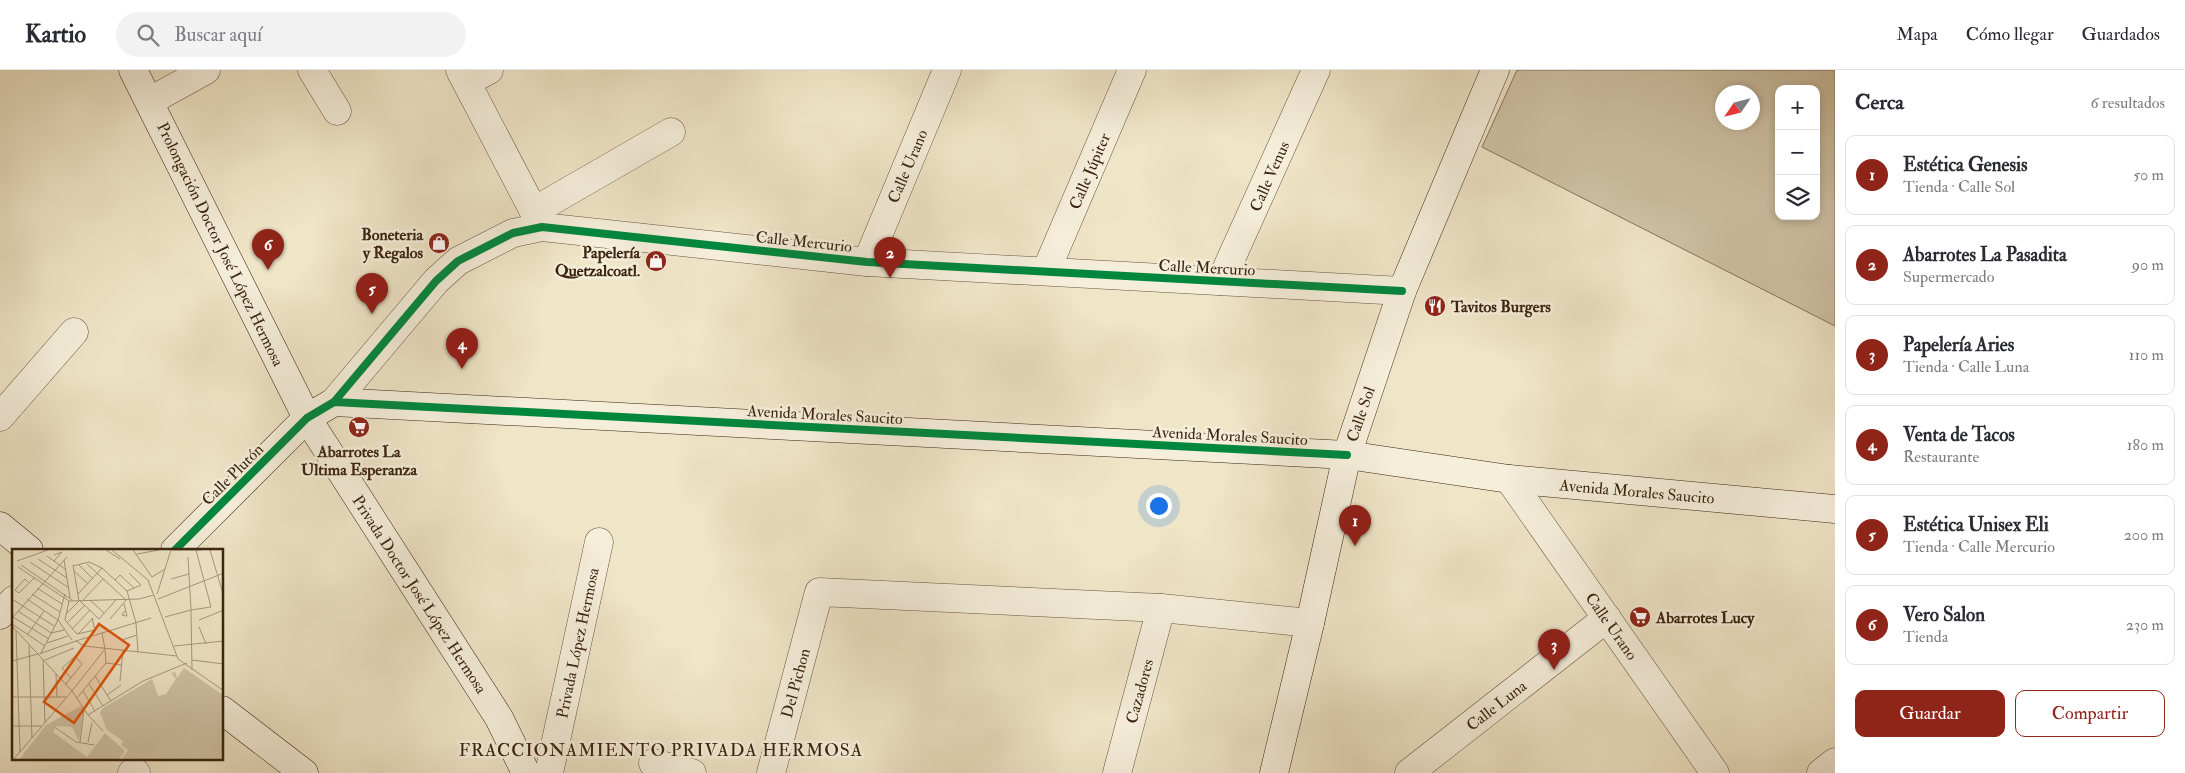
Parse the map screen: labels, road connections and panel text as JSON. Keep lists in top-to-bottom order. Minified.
{"streets":{"street":["Calle Urano","Calle Júpiter","Calle Venus","Calle Mercurio","Prolongación Doctor José López Hermosa","Avenida Morales Saucito","Calle Sol","Calle Plutón","Privada Doctor José López Hermosa","Privada López Hermosa","Del Pichon","Cazadores","Calle Luna"]},"crossings":[["Calle Urano","Calle Mercurio"],["Calle Urano","Avenida Morales Saucito"],["Calle Urano","Calle Luna"],["Calle Júpiter","Calle Mercurio"],["Calle Venus","Calle Mercurio"],["Calle Mercurio","Avenida Morales Saucito"],["Calle Mercurio","Calle Sol"],["Prolongación Doctor José López Hermosa","Calle Plutón"],["Prolongación Doctor José López Hermosa","Privada Doctor José López Hermosa"],["Avenida Morales Saucito","Calle Sol"],["Calle Plutón","Privada Doctor José López Hermosa"],["Del Pichon","Cazadores"]],"districts":["FRACCIONAMIENTO PRIVADA HERMOSA"],"places":{"shop":["Boneteria y Regalos","Papelería Quetzalcoatl."],"restaurant":["Tavitos Burgers"],"supermarket":["Abarrotes La Ultima Esperanza","Abarrotes Lucy"]},"north":"bottom left","page":{"header":"Kartio","search":"Buscar aquí","nav":["Mapa","Cómo llegar","Guardados"],"heading":["Cerca","6 resultados"],"map_buttons":["+","−"],"list":[{"mark":"1","name":"Estética Genesis","note":"Tienda · Calle Sol","value":"50 m"},{"mark":"2","name":"Abarrotes La Pasadita","note":"Supermercado","value":"90 m"},{"mark":"3","name":"Papelería Aries","note":"Tienda · Calle Luna","value":"110 m"},{"mark":"4","name":"Venta de Tacos","note":"Restaurante","value":"180 m"},{"mark":"5","name":"Estética Unisex Eli","note":"Tienda · Calle Mercurio","value":"200 m"},{"mark":"6","name":"Vero Salon","note":"Tienda","value":"230 m"}],"pins":["6","2","5","4","1","3"],"buttons":["Guardar","Compartir"]}}
